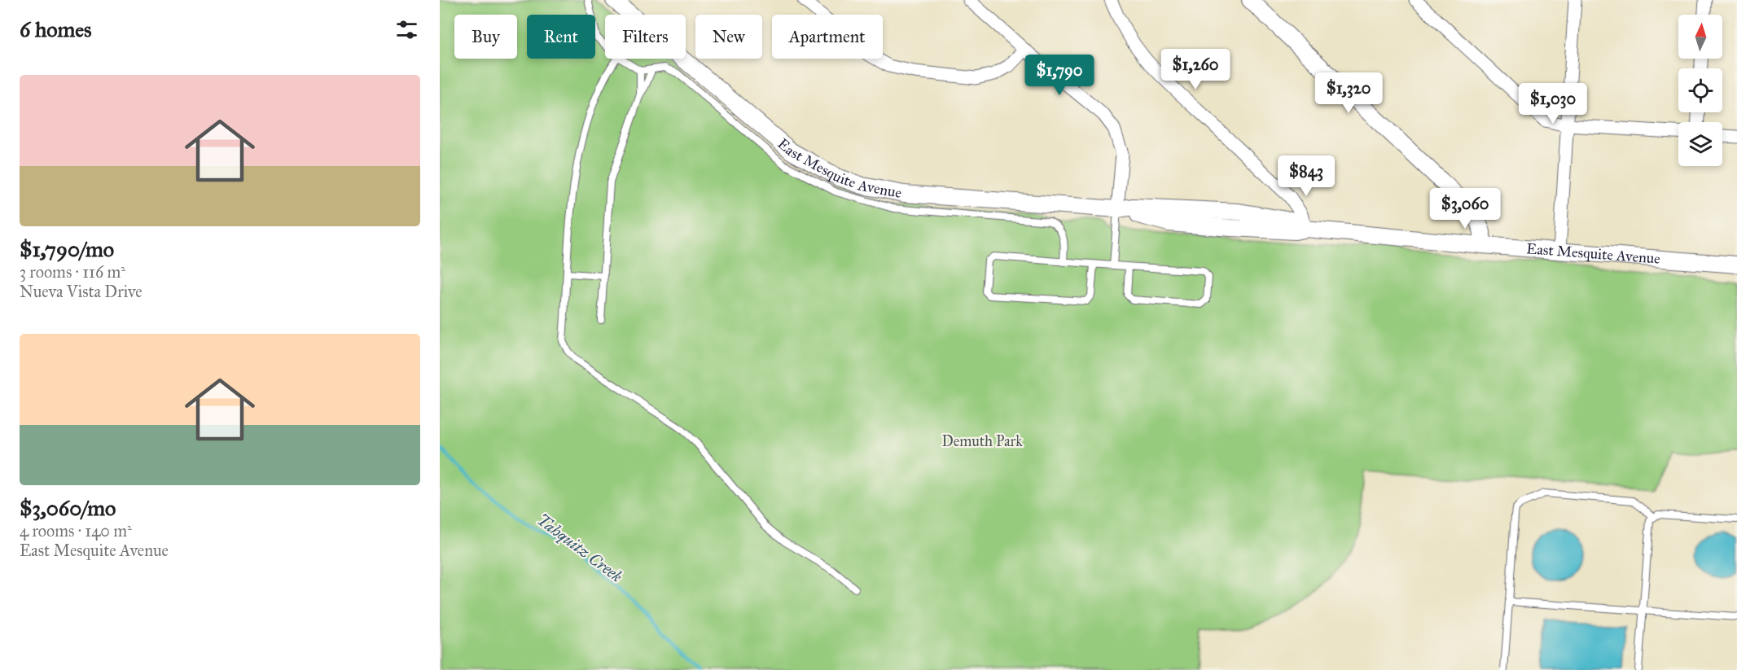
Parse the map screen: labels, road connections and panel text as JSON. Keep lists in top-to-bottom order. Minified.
{"streets":{"street":["East Mesquite Avenue"]},"water":["Tahquitz Creek"],"parks":["Demuth Park"],"north":"top","page":{"heading":"6 homes","chip":["Buy","Rent","Filters","New","Apartment"],"price":["$1,260","$1,790","$1,320","$1,030","$843","$3,060"],"list":[{"name":"$1,790/mo","note":"3 rooms · 116 m² · Nueva Vista Drive"},{"name":"$3,060/mo","note":"4 rooms · 140 m² · East Mesquite Avenue"}]}}
